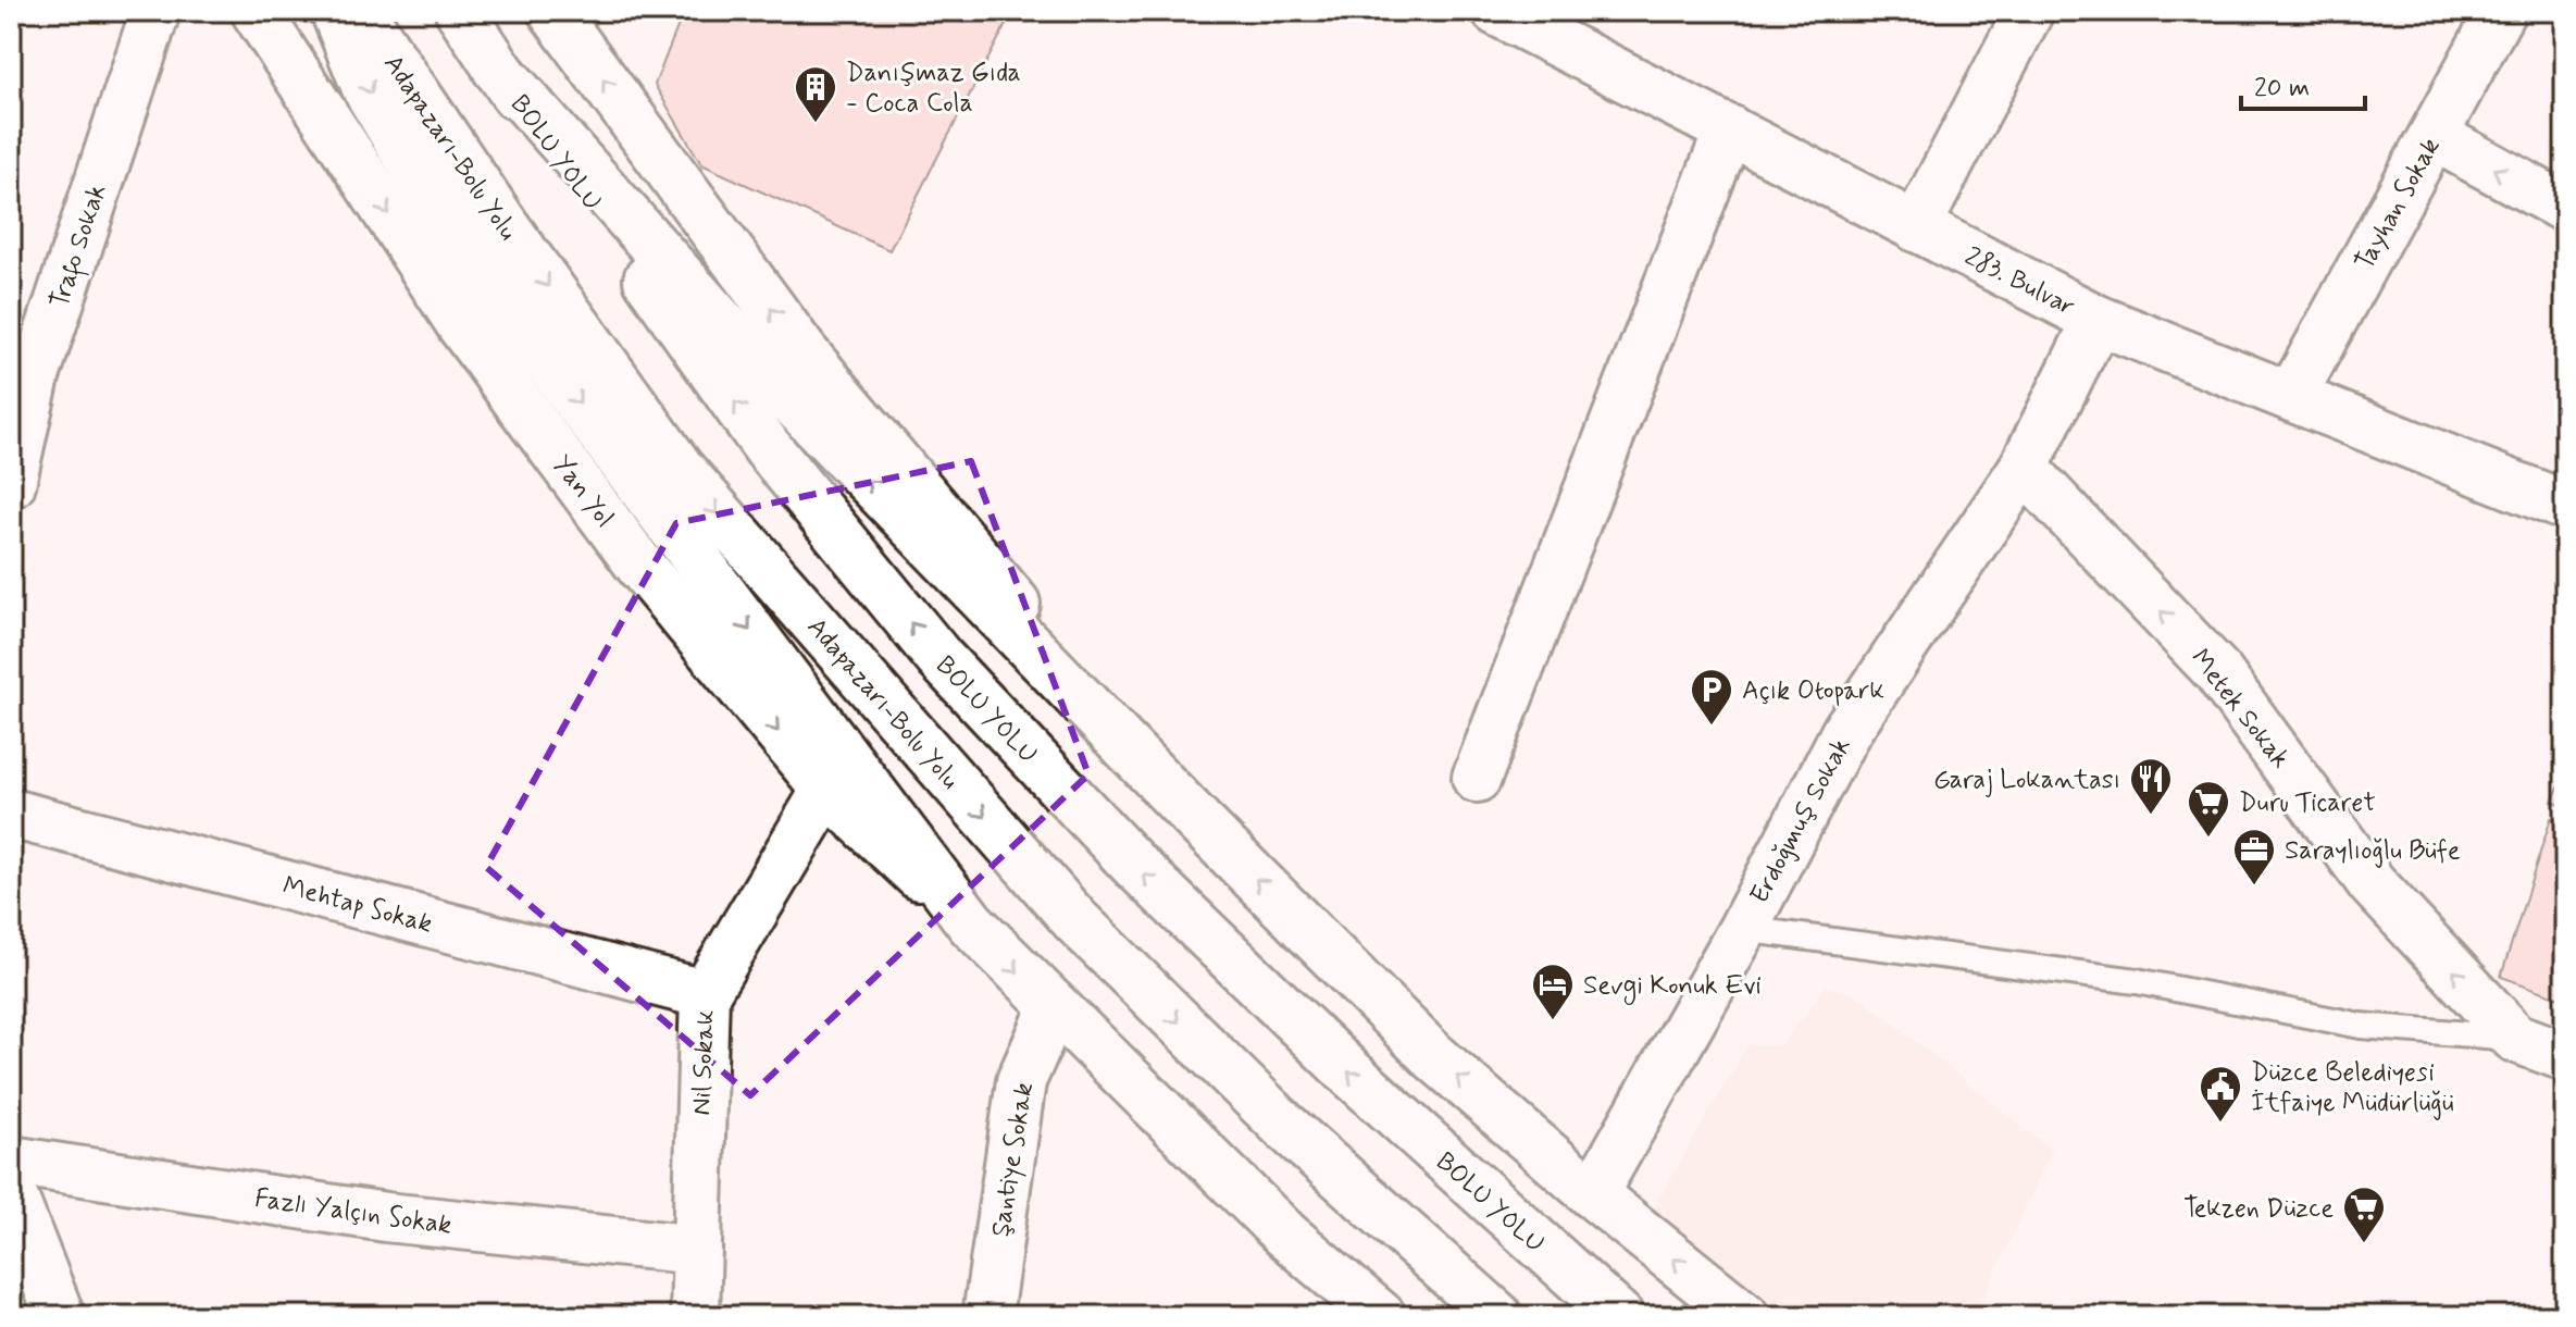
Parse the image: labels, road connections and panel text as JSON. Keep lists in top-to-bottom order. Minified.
{"streets":{"main road":["Adapazarı-Bolu Yolu","BOLU YOLU","Tayhan Sokak","Trafo Sokak","283. Bulvar","Yan Yol","Metek Sokak","Erdoğmuş Sokak","Mehtap Sokak","Nil Sokak","Şantiye Sokak","Fazlı Yalçın Sokak"]},"crossings":[["Tayhan Sokak","283. Bulvar"],["283. Bulvar","Erdoğmuş Sokak"],["Yan Yol","Nil Sokak"],["Metek Sokak","Erdoğmuş Sokak"],["Mehtap Sokak","Nil Sokak"],["Nil Sokak","Fazlı Yalçın Sokak"]],"one_way":["Metek Sokak"],"places":{"building":["Danışmaz Gıda - Coca Cola"],"parking":["Açık Otopark"],"restaurant":["Garaj Lokantası"],"supermarket":["Duru Ticaret","Tekzen Düzce"],"office":["Saraylıoğlu Büfe"],"hotel":["Sevgi Konuk Evi"],"public building":["Düzce Belediyesi İtfaiye Müdürlüğü"]},"scale_bar":"20 m"}
